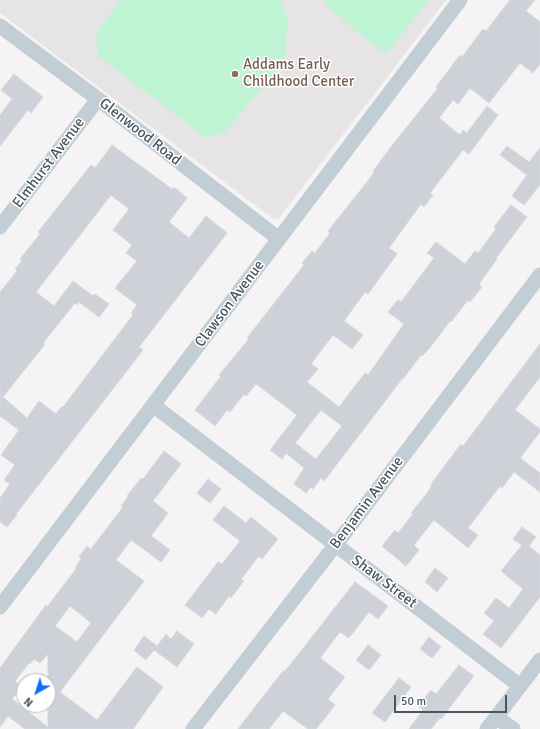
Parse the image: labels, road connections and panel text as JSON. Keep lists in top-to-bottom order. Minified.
{"streets":{"street":["Glenwood Road","Elmhurst Avenue","Clawson Avenue","Benjamin Avenue","Shaw Street"]},"crossings":[["Glenwood Road","Elmhurst Avenue"],["Glenwood Road","Clawson Avenue"],["Clawson Avenue","Shaw Street"],["Benjamin Avenue","Shaw Street"]],"places":["Addams Early Childhood Center"],"scale_bar":"50 m","north":"bottom left"}
